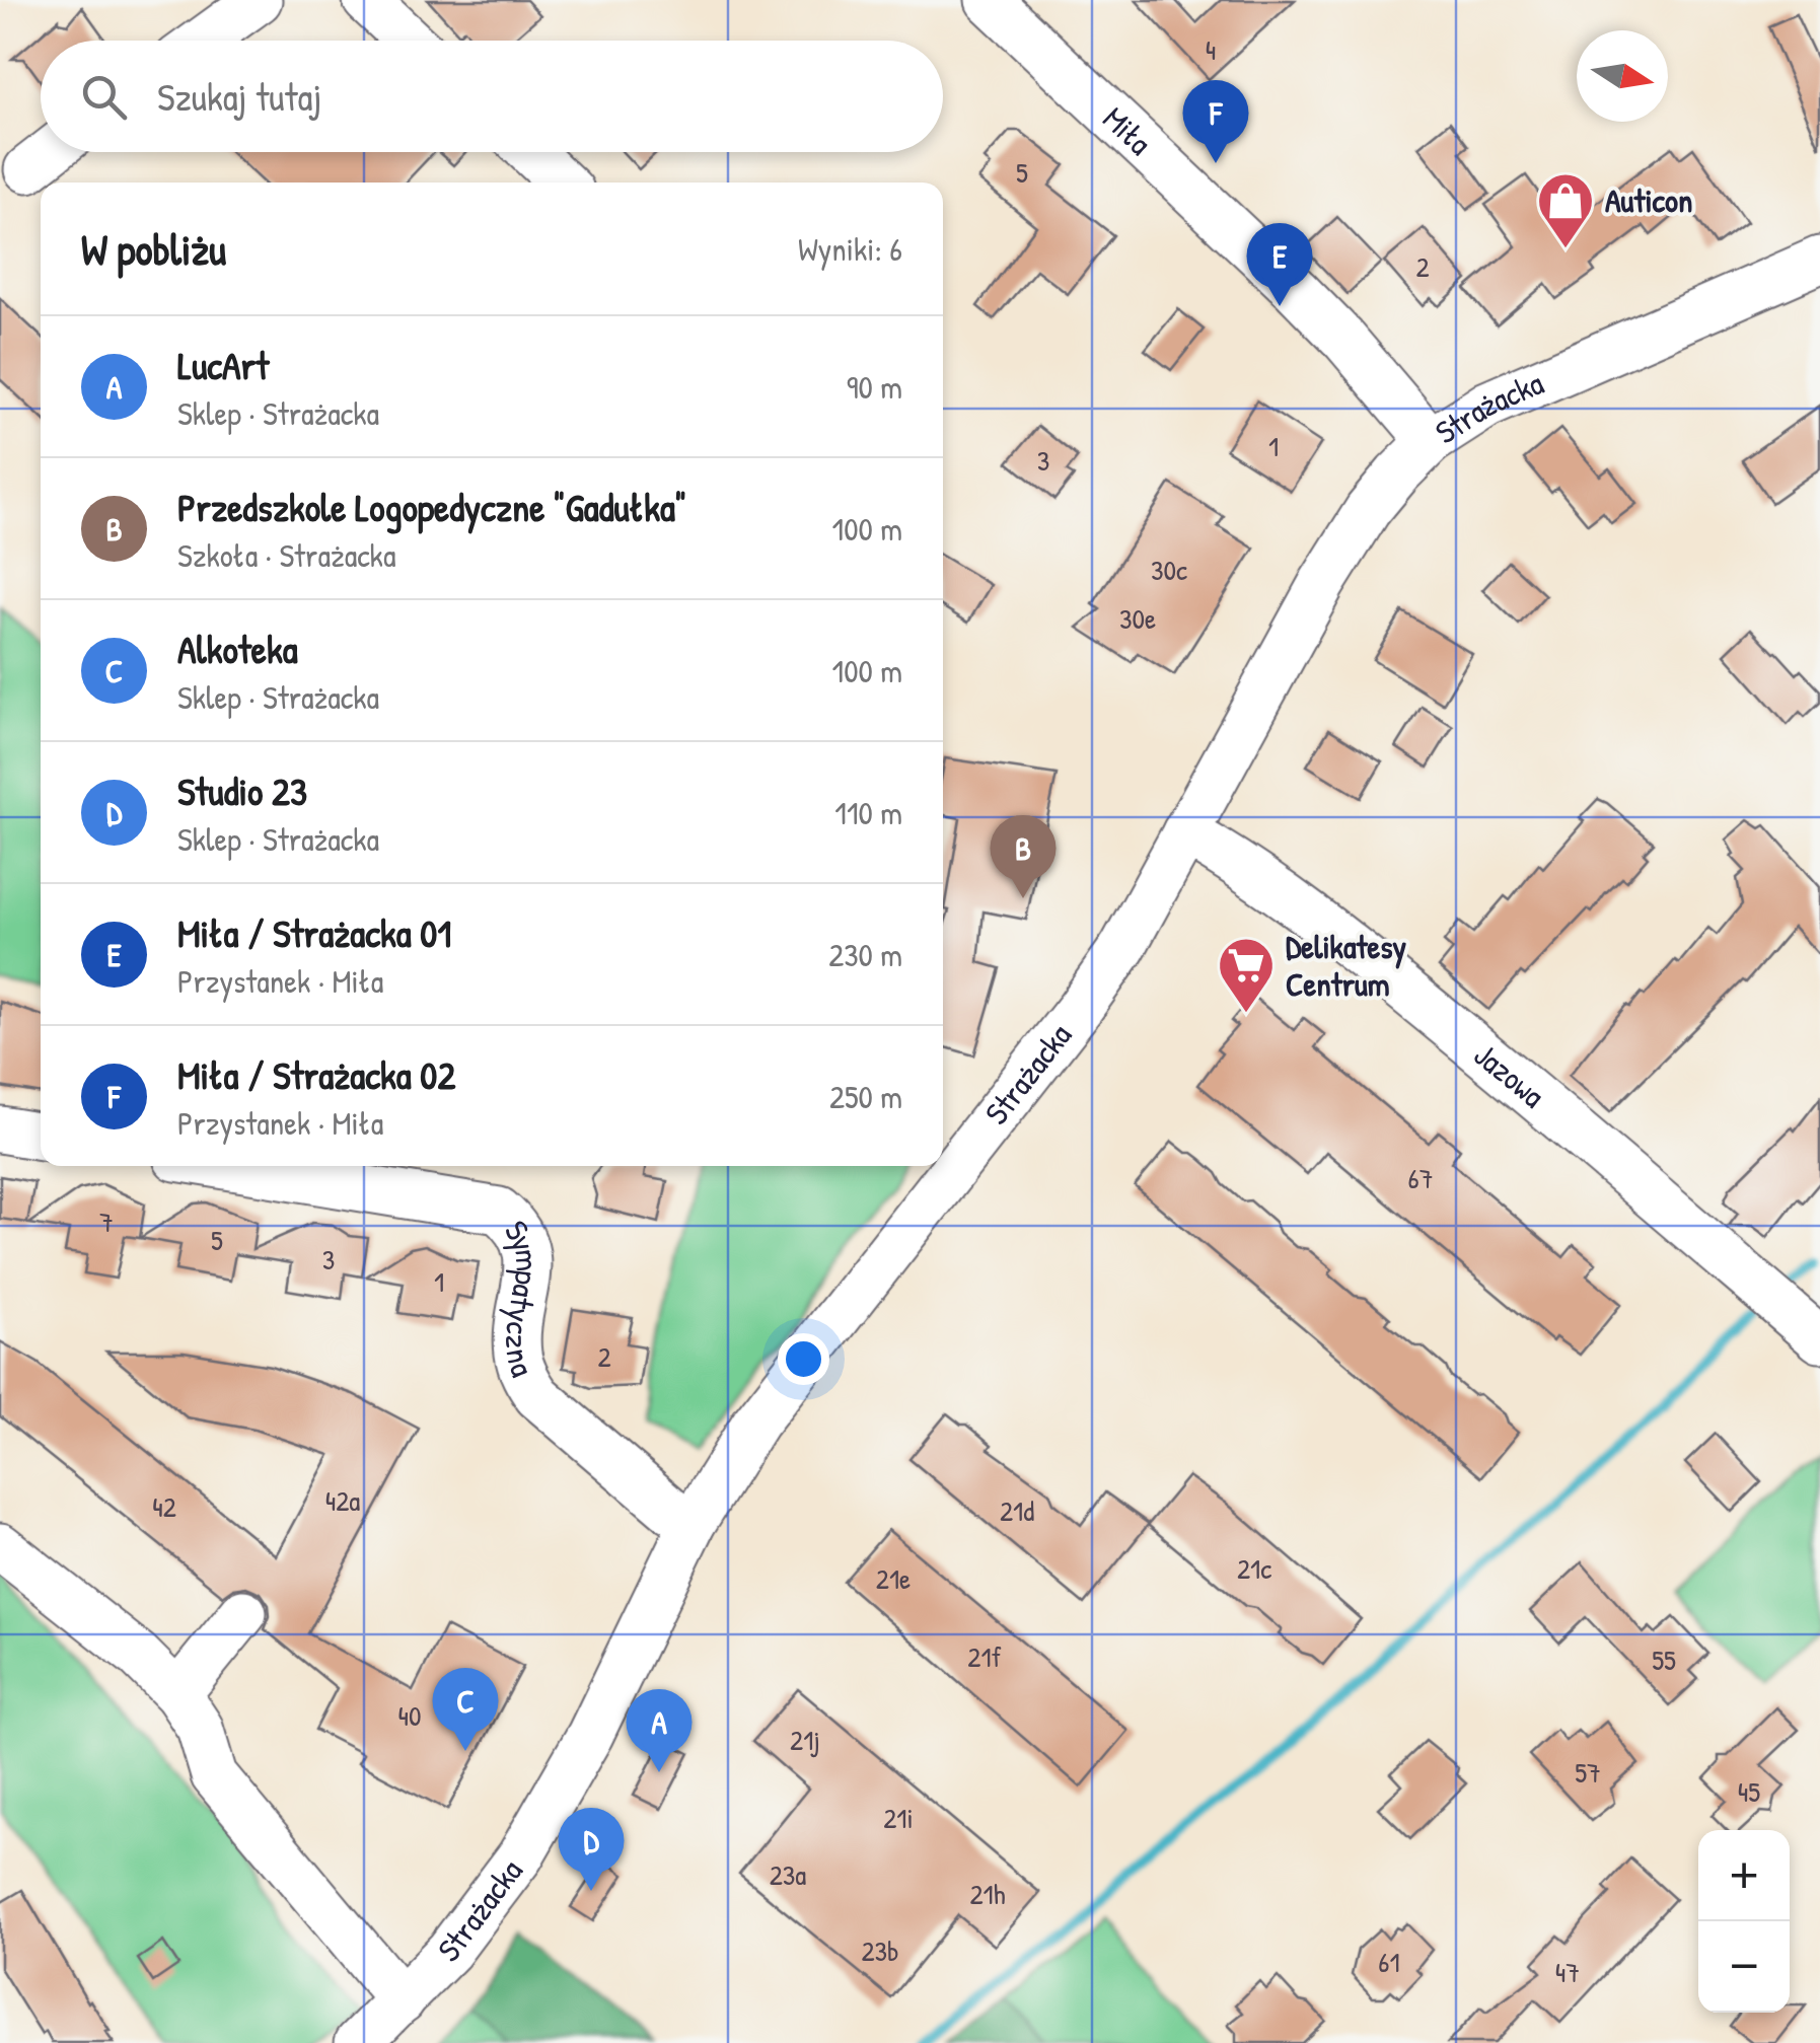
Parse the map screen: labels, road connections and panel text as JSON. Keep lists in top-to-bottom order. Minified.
{"streets":{"street":["Miła","Strażacka","Jazowa","Sympatyczna"]},"crossings":[["Miła","Strażacka"],["Strażacka","Jazowa"],["Strażacka","Sympatyczna"]],"places":{"shop":["Auticon"],"supermarket":["Delikatesy Centrum"]},"house_numbers":["4","5","2","1","3","30c","30e","67","7","5","3","1","2","42a","42","21d","21c","21e","21f","55","40","21j","57","45","21i","23a","21h","23b","61","47"],"north":"right","page":{"search":"Szukaj tutaj","pins":["F","E","B","C","A","D"],"heading":["W pobliżu","Wyniki: 6"],"list":[{"mark":"A","name":"LucArt","note":"Sklep · Strażacka","value":"90 m"},{"mark":"B","name":"Przedszkole Logopedyczne \"Gadułka\"","note":"Szkoła · Strażacka","value":"100 m"},{"mark":"C","name":"Alkoteka","note":"Sklep · Strażacka","value":"100 m"},{"mark":"D","name":"Studio 23","note":"Sklep · Strażacka","value":"110 m"},{"mark":"E","name":"Miła / Strażacka 01","note":"Przystanek · Miła","value":"230 m"},{"mark":"F","name":"Miła / Strażacka 02","note":"Przystanek · Miła","value":"250 m"}],"map_buttons":["+","−"]}}
